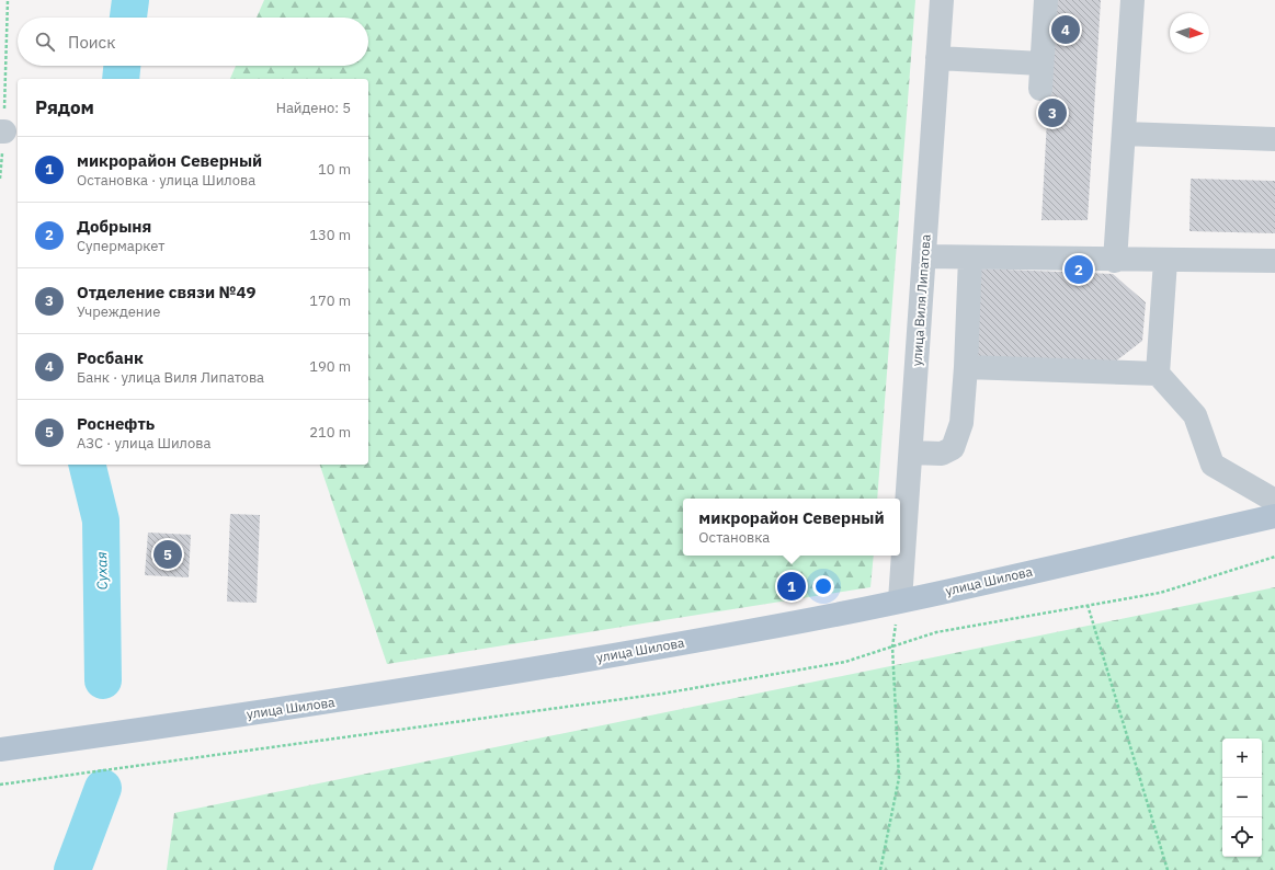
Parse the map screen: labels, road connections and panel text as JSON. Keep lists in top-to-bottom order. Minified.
{"streets":{"main road":["улица Шилова"],"street":["улица Виля Липатова"]},"crossings":[["улица Виля Липатова","улица Шилова"]],"water":["Сухая"],"north":"right","page":{"pins":["4","3","2","5","1"],"search":"Поиск","heading":["Рядом","Найдено: 5"],"list":[{"mark":"1","name":"микрорайон Северный","note":"Остановка · улица Шилова","value":"10 m"},{"mark":"2","name":"Добрыня","note":"Супермаркет","value":"130 m"},{"mark":"3","name":"Отделение связи №49","note":"Учреждение","value":"170 m"},{"mark":"4","name":"Росбанк","note":"Банк · улица Виля Липатова","value":"190 m"},{"mark":"5","name":"Роснефть","note":"АЗС · улица Шилова","value":"210 m"}],"popup":["микрорайон Северный","Остановка"],"map_buttons":["+","−"]}}
